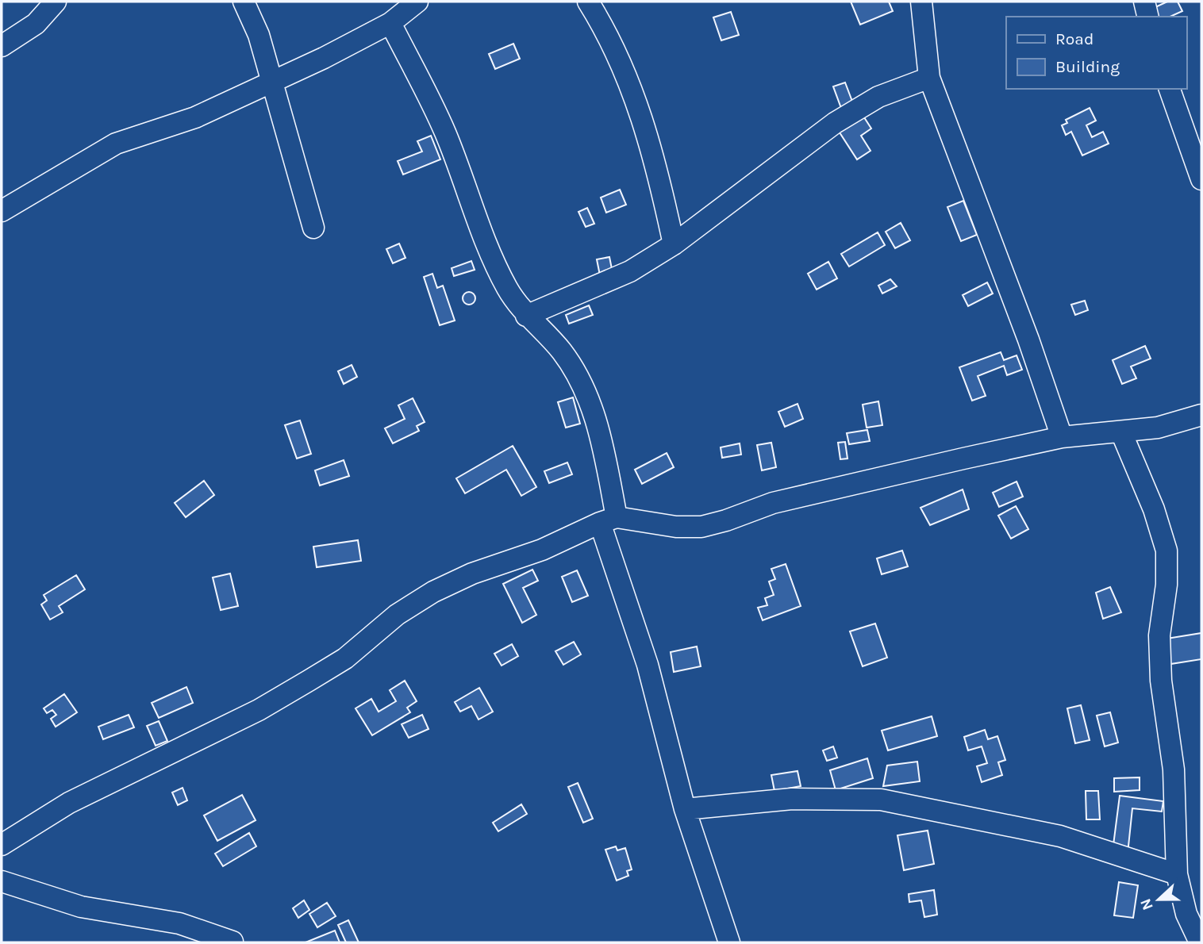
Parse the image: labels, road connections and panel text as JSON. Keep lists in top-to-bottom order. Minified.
{"legend":["Road","Building"],"north":"left"}
